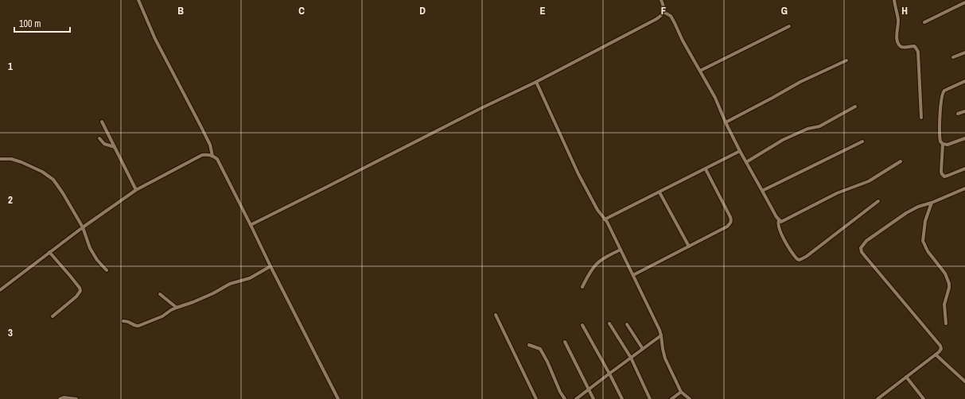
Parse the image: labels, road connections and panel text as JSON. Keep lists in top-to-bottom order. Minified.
{"scale_bar":"100 m","grid":{"columns":["B","C","D","E","F","G","H"],"rows":["1","2","3"]}}
